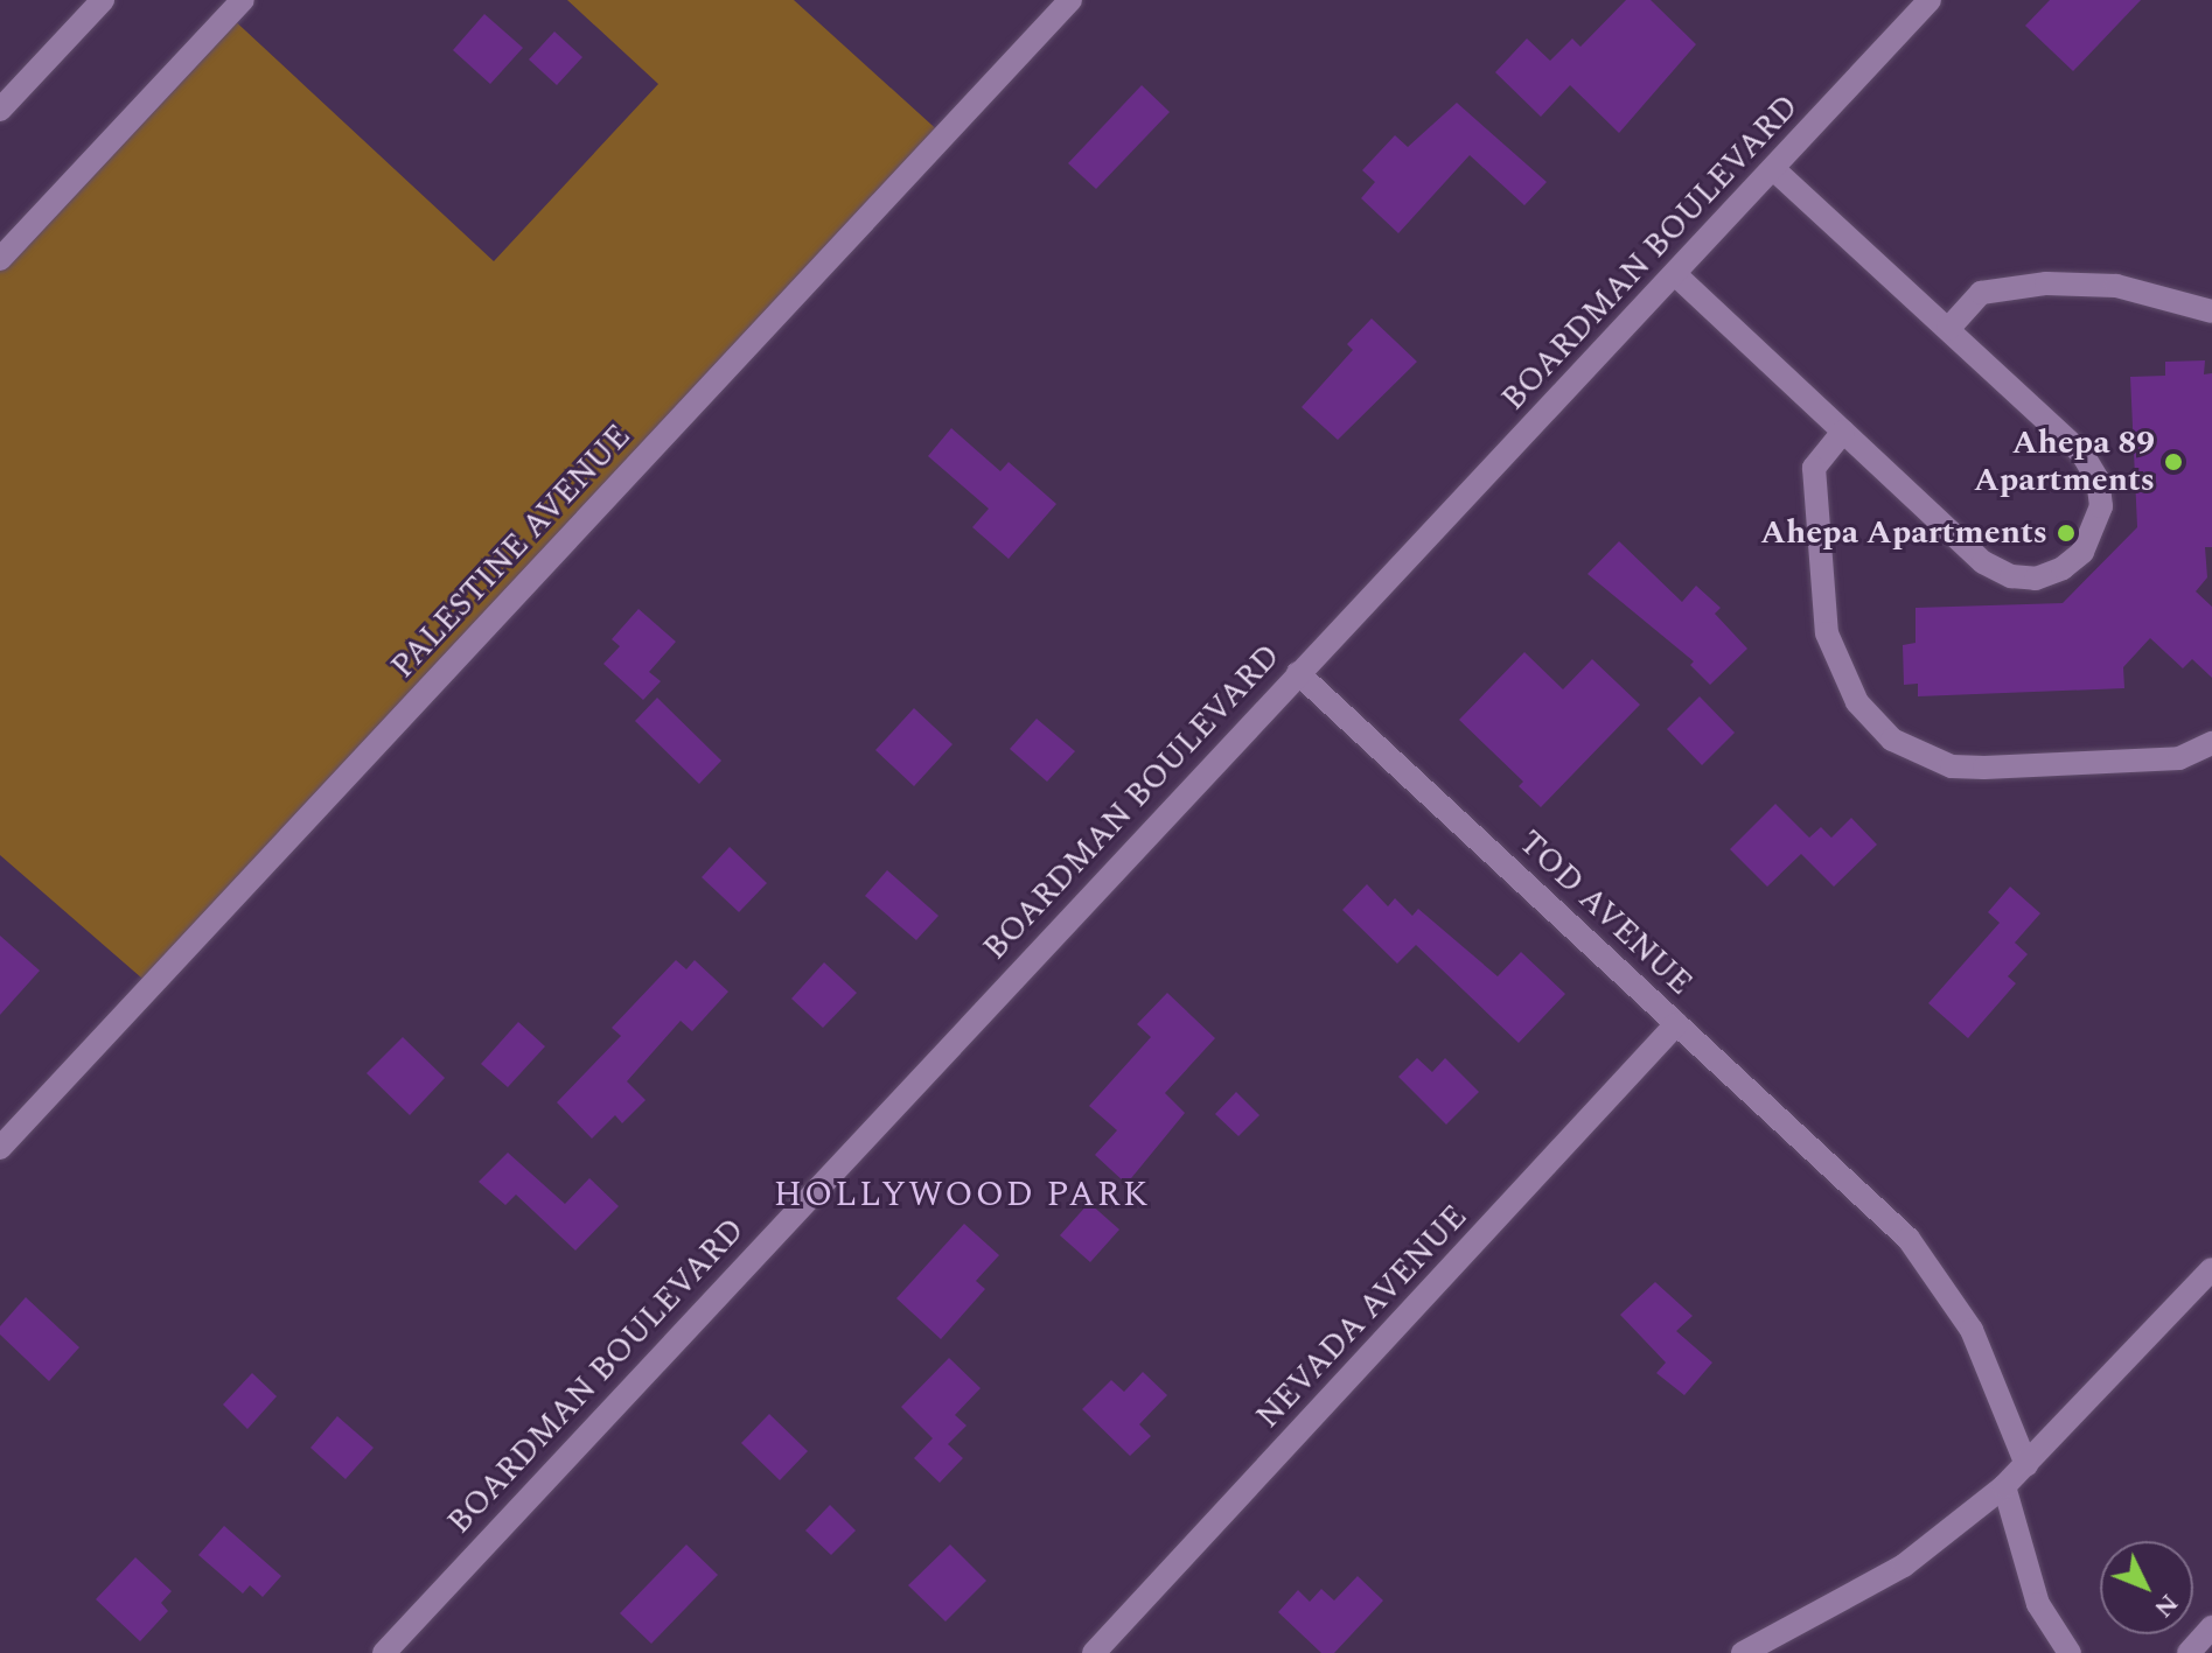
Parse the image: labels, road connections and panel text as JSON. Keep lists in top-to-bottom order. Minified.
{"streets":{"street":["BOARDMAN BOULEVARD","PALESTINE AVENUE","TOD AVENUE","NEVADA AVENUE"]},"crossings":[["BOARDMAN BOULEVARD","TOD AVENUE"],["TOD AVENUE","NEVADA AVENUE"]],"districts":["HOLLYWOOD PARK"],"places":["Ahepa 89 Apartments","Ahepa Apartments"],"north":"bottom right"}
